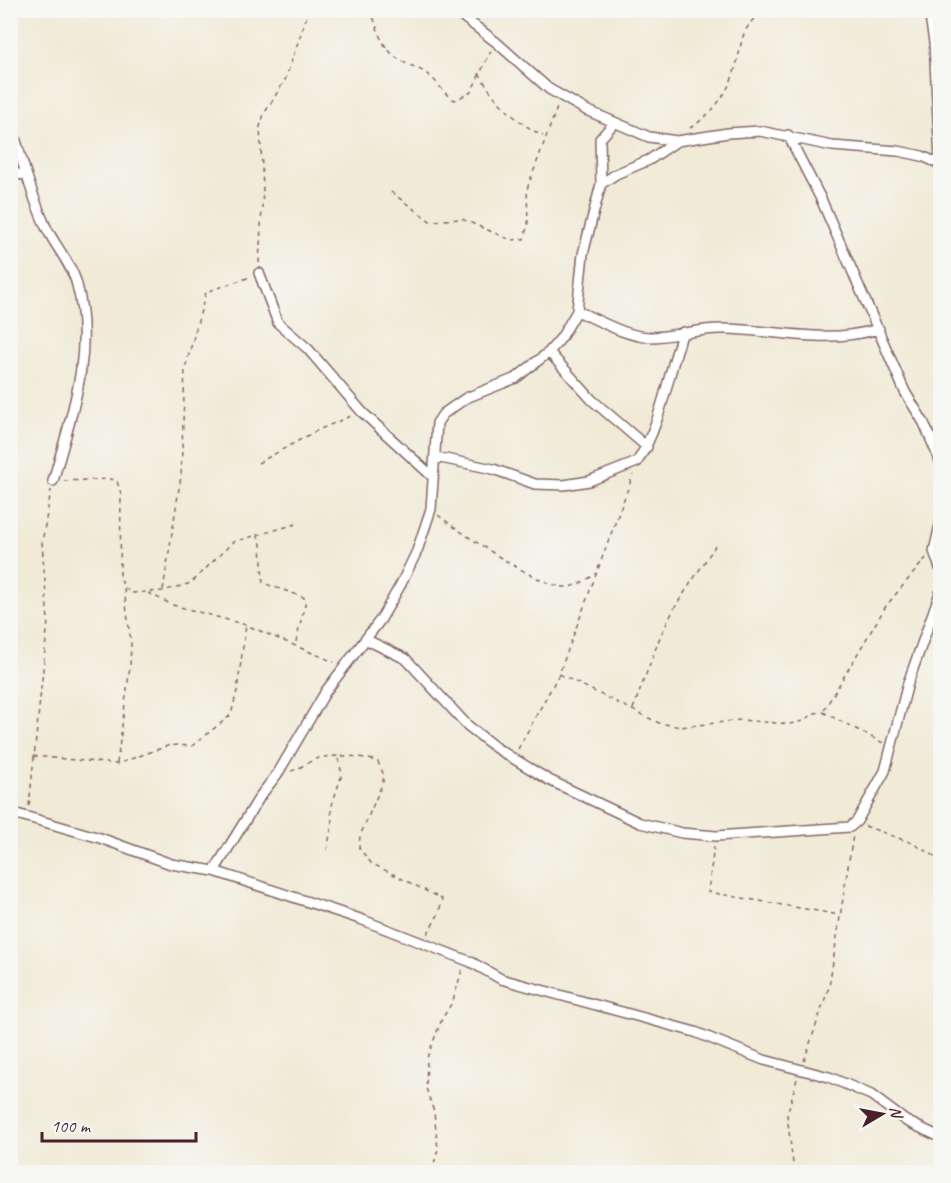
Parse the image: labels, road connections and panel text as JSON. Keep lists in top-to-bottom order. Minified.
{"scale_bar":"100 m","north":"right"}
